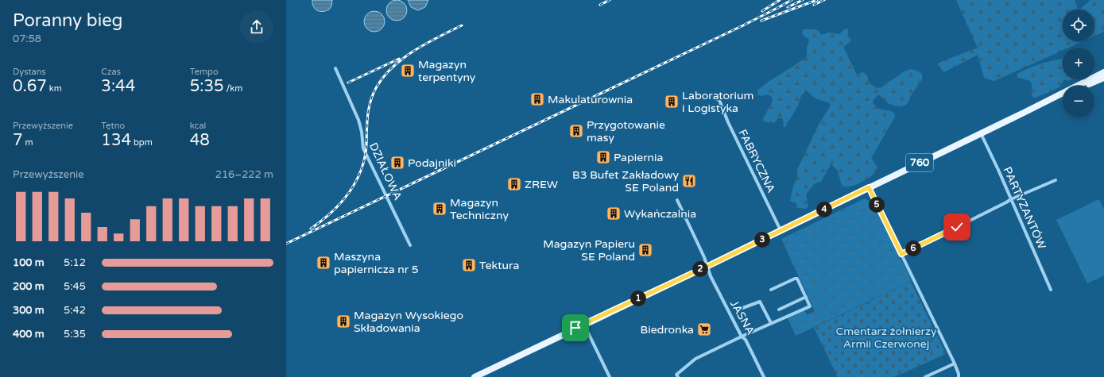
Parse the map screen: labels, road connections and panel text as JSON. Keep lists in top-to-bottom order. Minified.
{"streets":{"main road":["760"],"street":["FABRYCZNA","DZIAŁOWA","PARTYZANTÓW","JASNA"]},"crossings":[["FABRYCZNA","760"],["760","PARTYZANTÓW"],["760","JASNA"]],"parks":["Cmentarz żołnierzy Armii Czerwonej"],"places":{"building":["Magazyn terpentyny","Makulaturownia","Laboratorium i Logistyka","Przygotowanie masy","Papiernia","Podajniki","ZREW","Magazyn Techniczny","Wykańczalnia","Magazyn Papieru SE Poland","Maszyna papiernicza nr 5","Tektura","Magazyn Wysokiego Składowania"],"restaurant":["B3 Bufet Zakładowy SE Poland"],"supermarket":["Biedronka"]},"page":{"heading":["Poranny bieg","07:58"],"map_buttons":["+","−"],"stats":[["Dystans","0.67 km"],["Czas","3:44"],["Tempo","5:35 /km"],["Przewyższenie","7 m"],["Tętno","134 bpm"],["kcal","48"]],"chart":["Przewyższenie","216–222 m"],"pins":["5","4","3","6","2","1"],"list":[{"name":"100 m","note":"5:12"},{"name":"200 m","note":"5:45"},{"name":"300 m","note":"5:42"},{"name":"400 m","note":"5:35"}]}}
